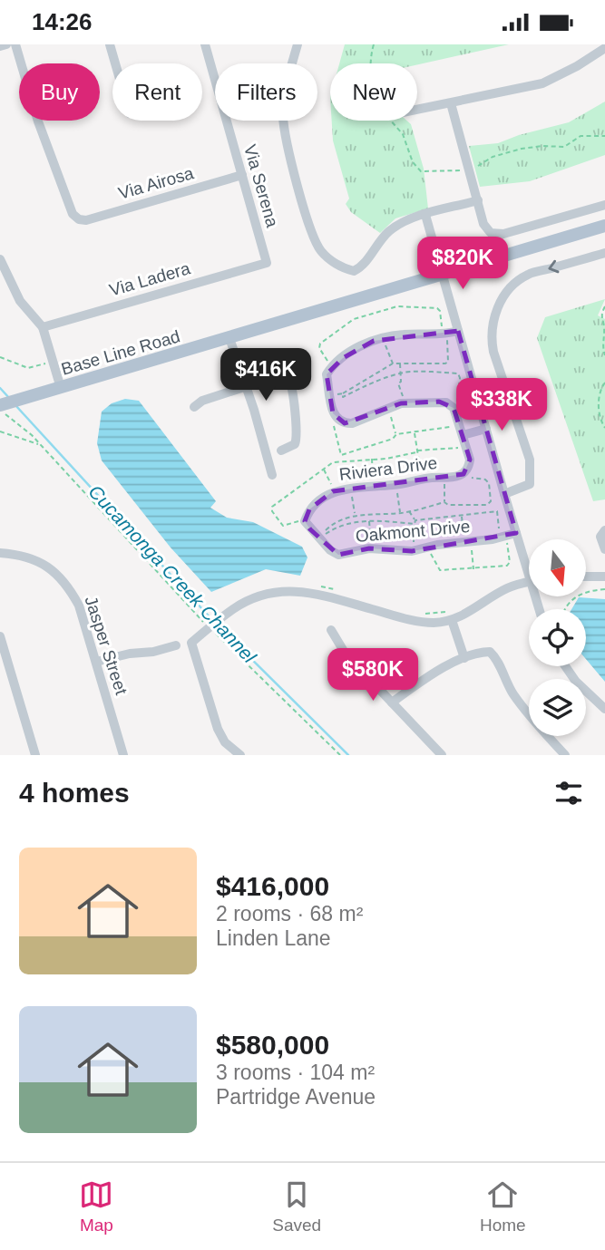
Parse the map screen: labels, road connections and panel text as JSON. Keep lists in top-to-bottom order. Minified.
{"streets":{"main road":["Base Line Road"],"street":["Via Airosa","Via Serena","Via Ladera","Riviera Drive","Oakmont Drive","Jasper Street"]},"crossings":[["Via Airosa","Via Serena"],["Via Serena","Via Ladera"]],"water":["Cucamonga Creek Channel"],"north":"bottom","page":{"status":"14:26","chip":["Buy","Rent","Filters","New"],"price":["$820K","$416K","$338K","$580K"],"heading":"4 homes","list":[{"name":"$416,000","note":"2 rooms · 68 m² · Linden Lane"},{"name":"$580,000","note":"3 rooms · 104 m² · Partridge Avenue"}],"tabs":["Map","Saved","Home"]}}
